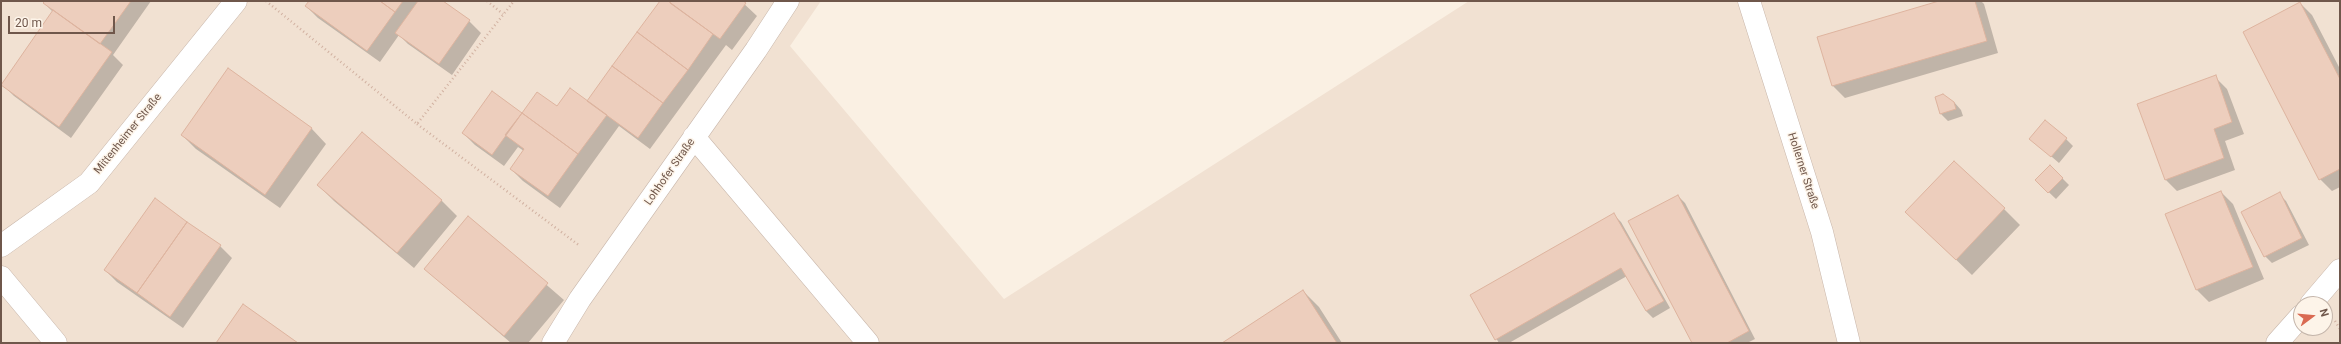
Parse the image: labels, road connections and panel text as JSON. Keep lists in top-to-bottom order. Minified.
{"streets":{"street":["Mittenheimer Straße","Hollerner Straße","Lohhofer Straße"]},"scale_bar":"20 m","north":"right"}
